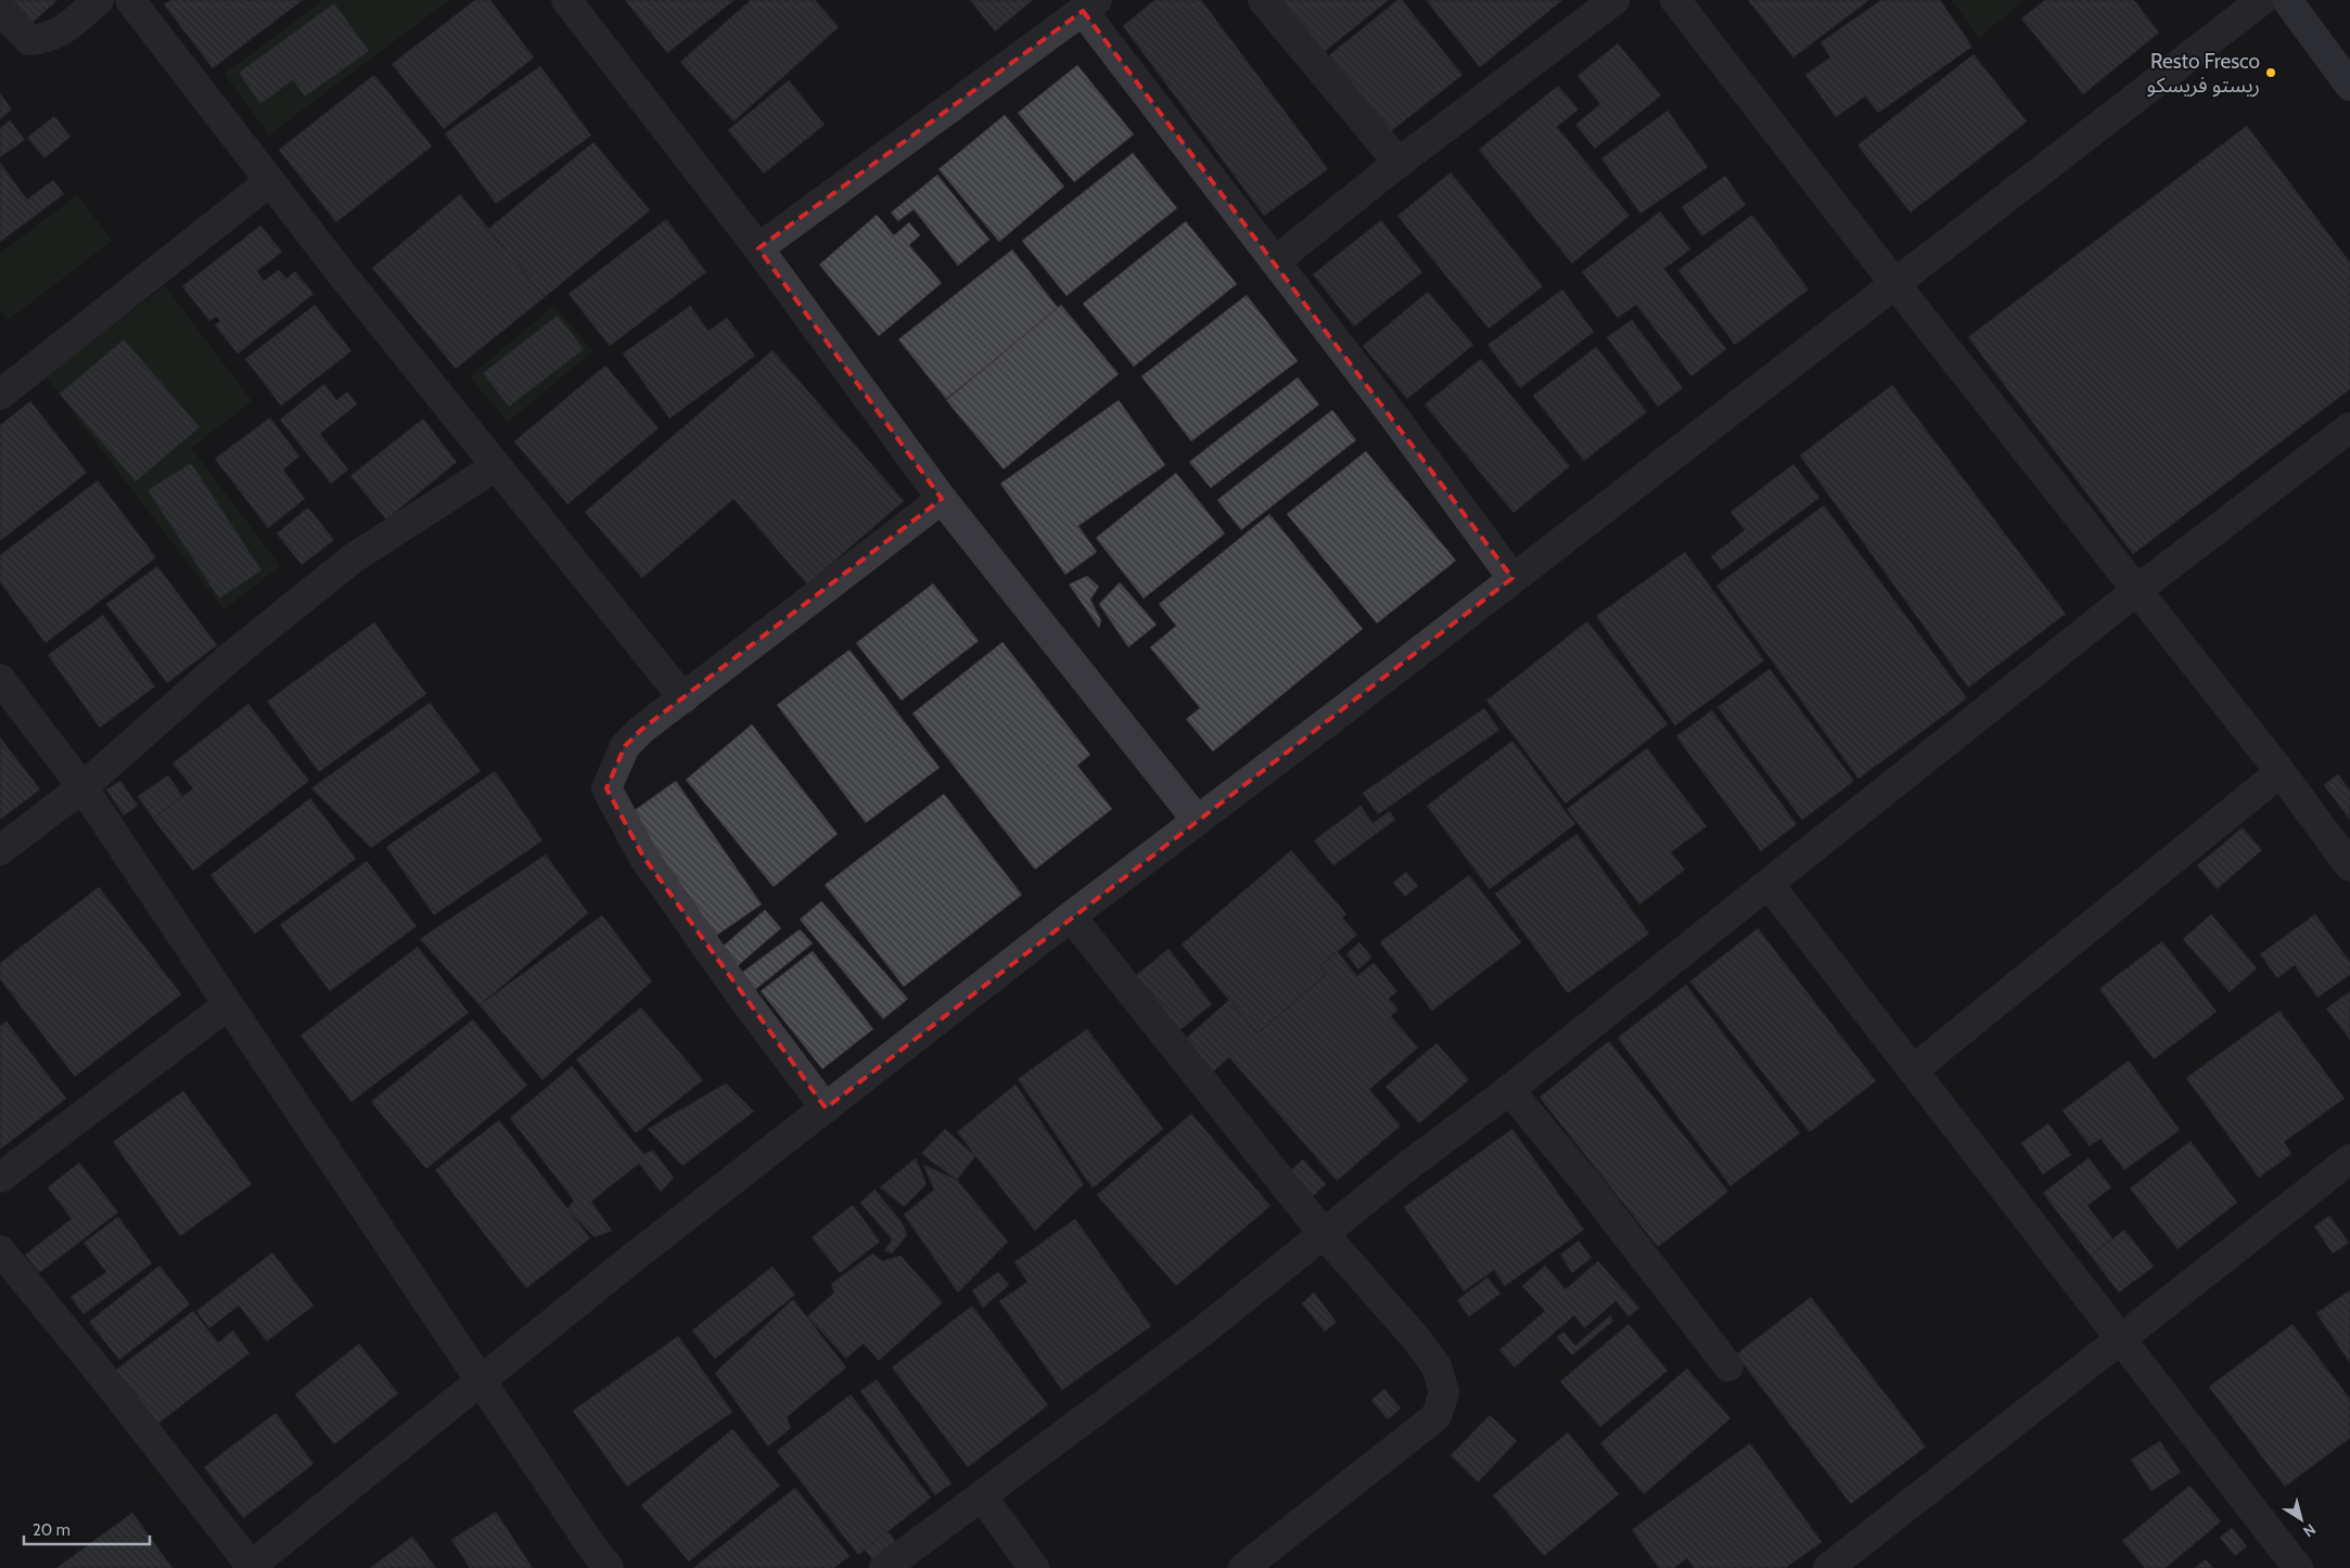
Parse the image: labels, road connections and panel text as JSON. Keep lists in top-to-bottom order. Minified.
{"places":["Resto Fresco ريستو فريسكو"],"scale_bar":"20 m","north":"bottom right"}
